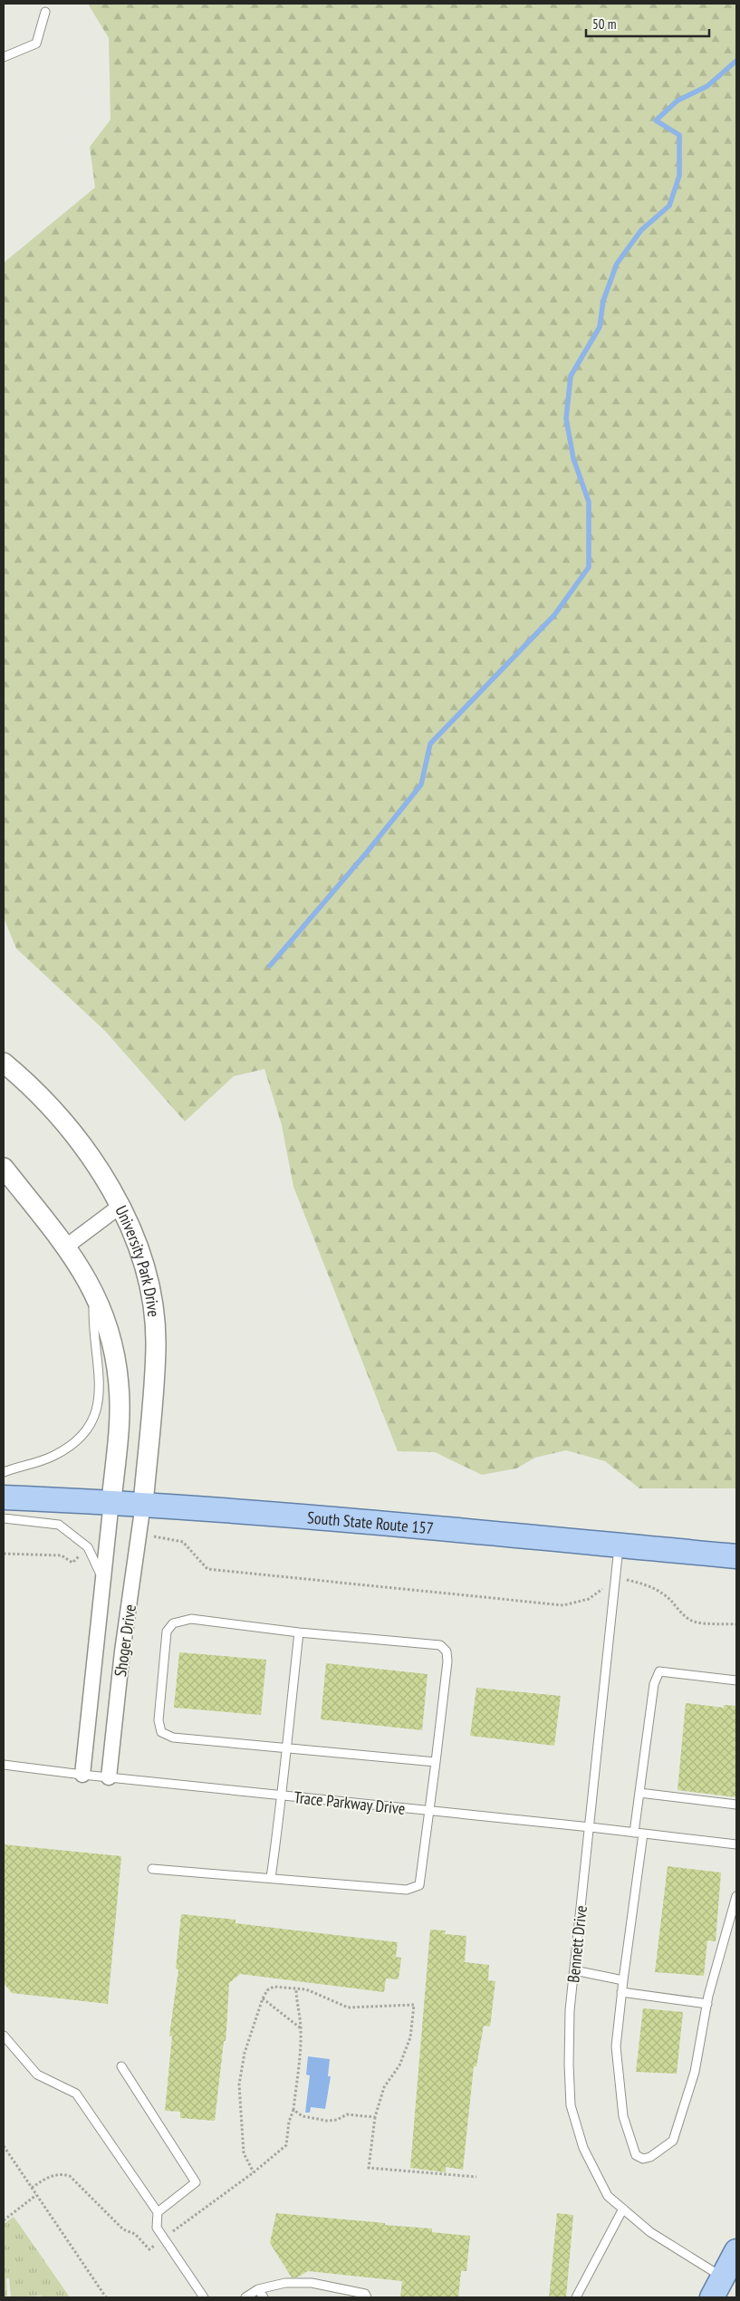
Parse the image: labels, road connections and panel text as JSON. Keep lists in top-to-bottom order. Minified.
{"streets":{"main road":["South State Route 157"],"street":["University Park Drive","Shoger Drive"],"lane":["Trace Parkway Drive","Bennett Drive"]},"crossings":[["University Park Drive","South State Route 157"],["University Park Drive","Shoger Drive"],["South State Route 157","Shoger Drive"],["South State Route 157","Bennett Drive"],["Shoger Drive","Trace Parkway Drive"],["Trace Parkway Drive","Bennett Drive"]],"scale_bar":"50 m"}
